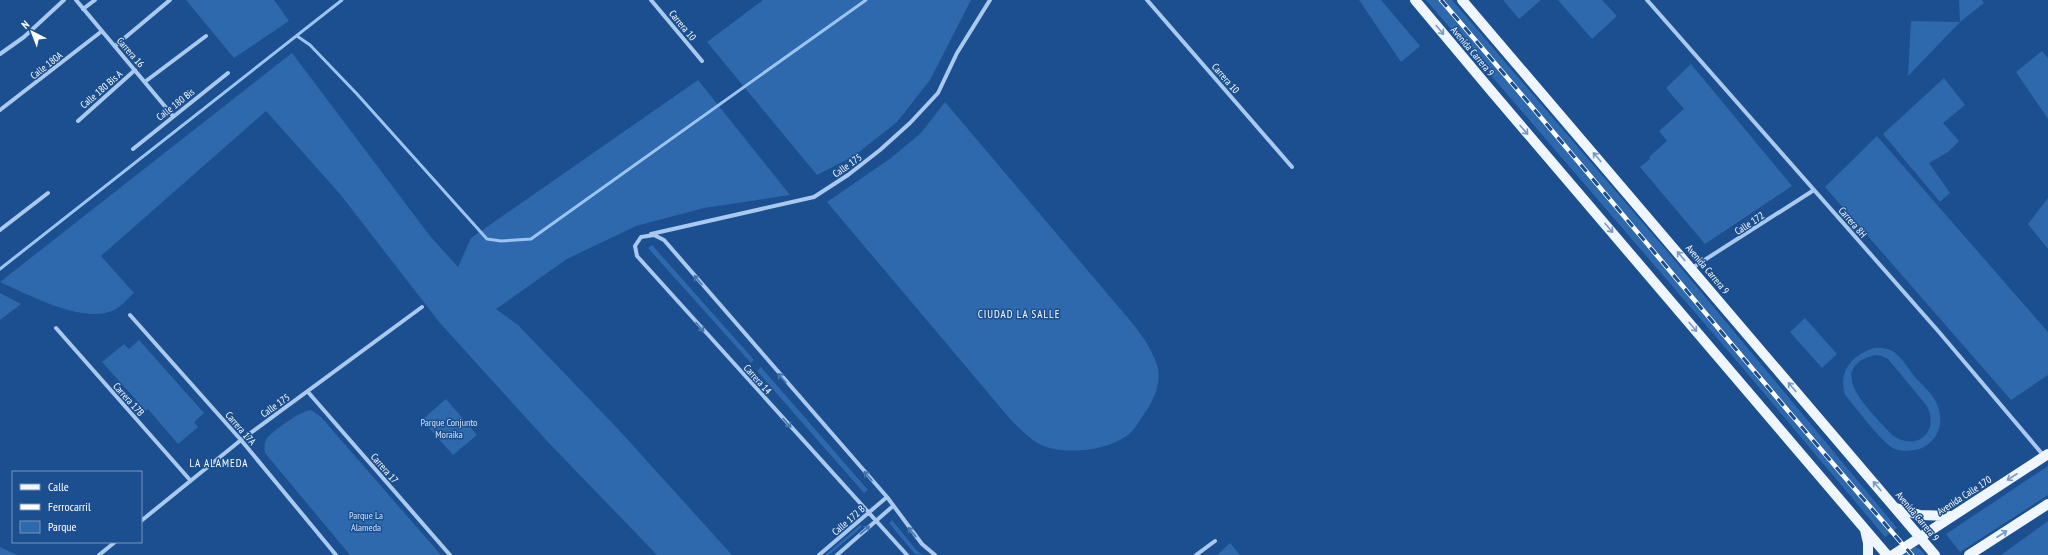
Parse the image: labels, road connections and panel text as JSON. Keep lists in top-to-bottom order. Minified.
{"streets":{"main road":["Avenida Carrera 9","Avenida Calle 170"],"street":["Carrera 10","Carrera 16","Calle 180A","Calle 180 Bis A","Calle 180 Bis","Calle 175","Carrera 8H","Calle 172","Carrera 14","Carrera 17B","Carrera 17A","Carrera 17","Calle 172 B"]},"crossings":[["Avenida Carrera 9","Calle 172"],["Avenida Carrera 9","Avenida Calle 170"],["Carrera 16","Calle 180A"],["Carrera 16","Calle 180 Bis A"],["Carrera 16","Calle 180 Bis"],["Calle 175","Carrera 14"],["Calle 175","Carrera 17B"],["Calle 175","Carrera 17A"],["Calle 175","Carrera 17"],["Carrera 8H","Calle 172"],["Carrera 8H","Avenida Calle 170"],["Carrera 14","Calle 172 B"]],"districts":["CIUDAD LA SALLE","LA ALAMEDA"],"parks":["Parque Conjunto Moraika","Parque La Alameda"],"legend":["Calle","Ferrocarril","Parque"],"north":"top left"}
